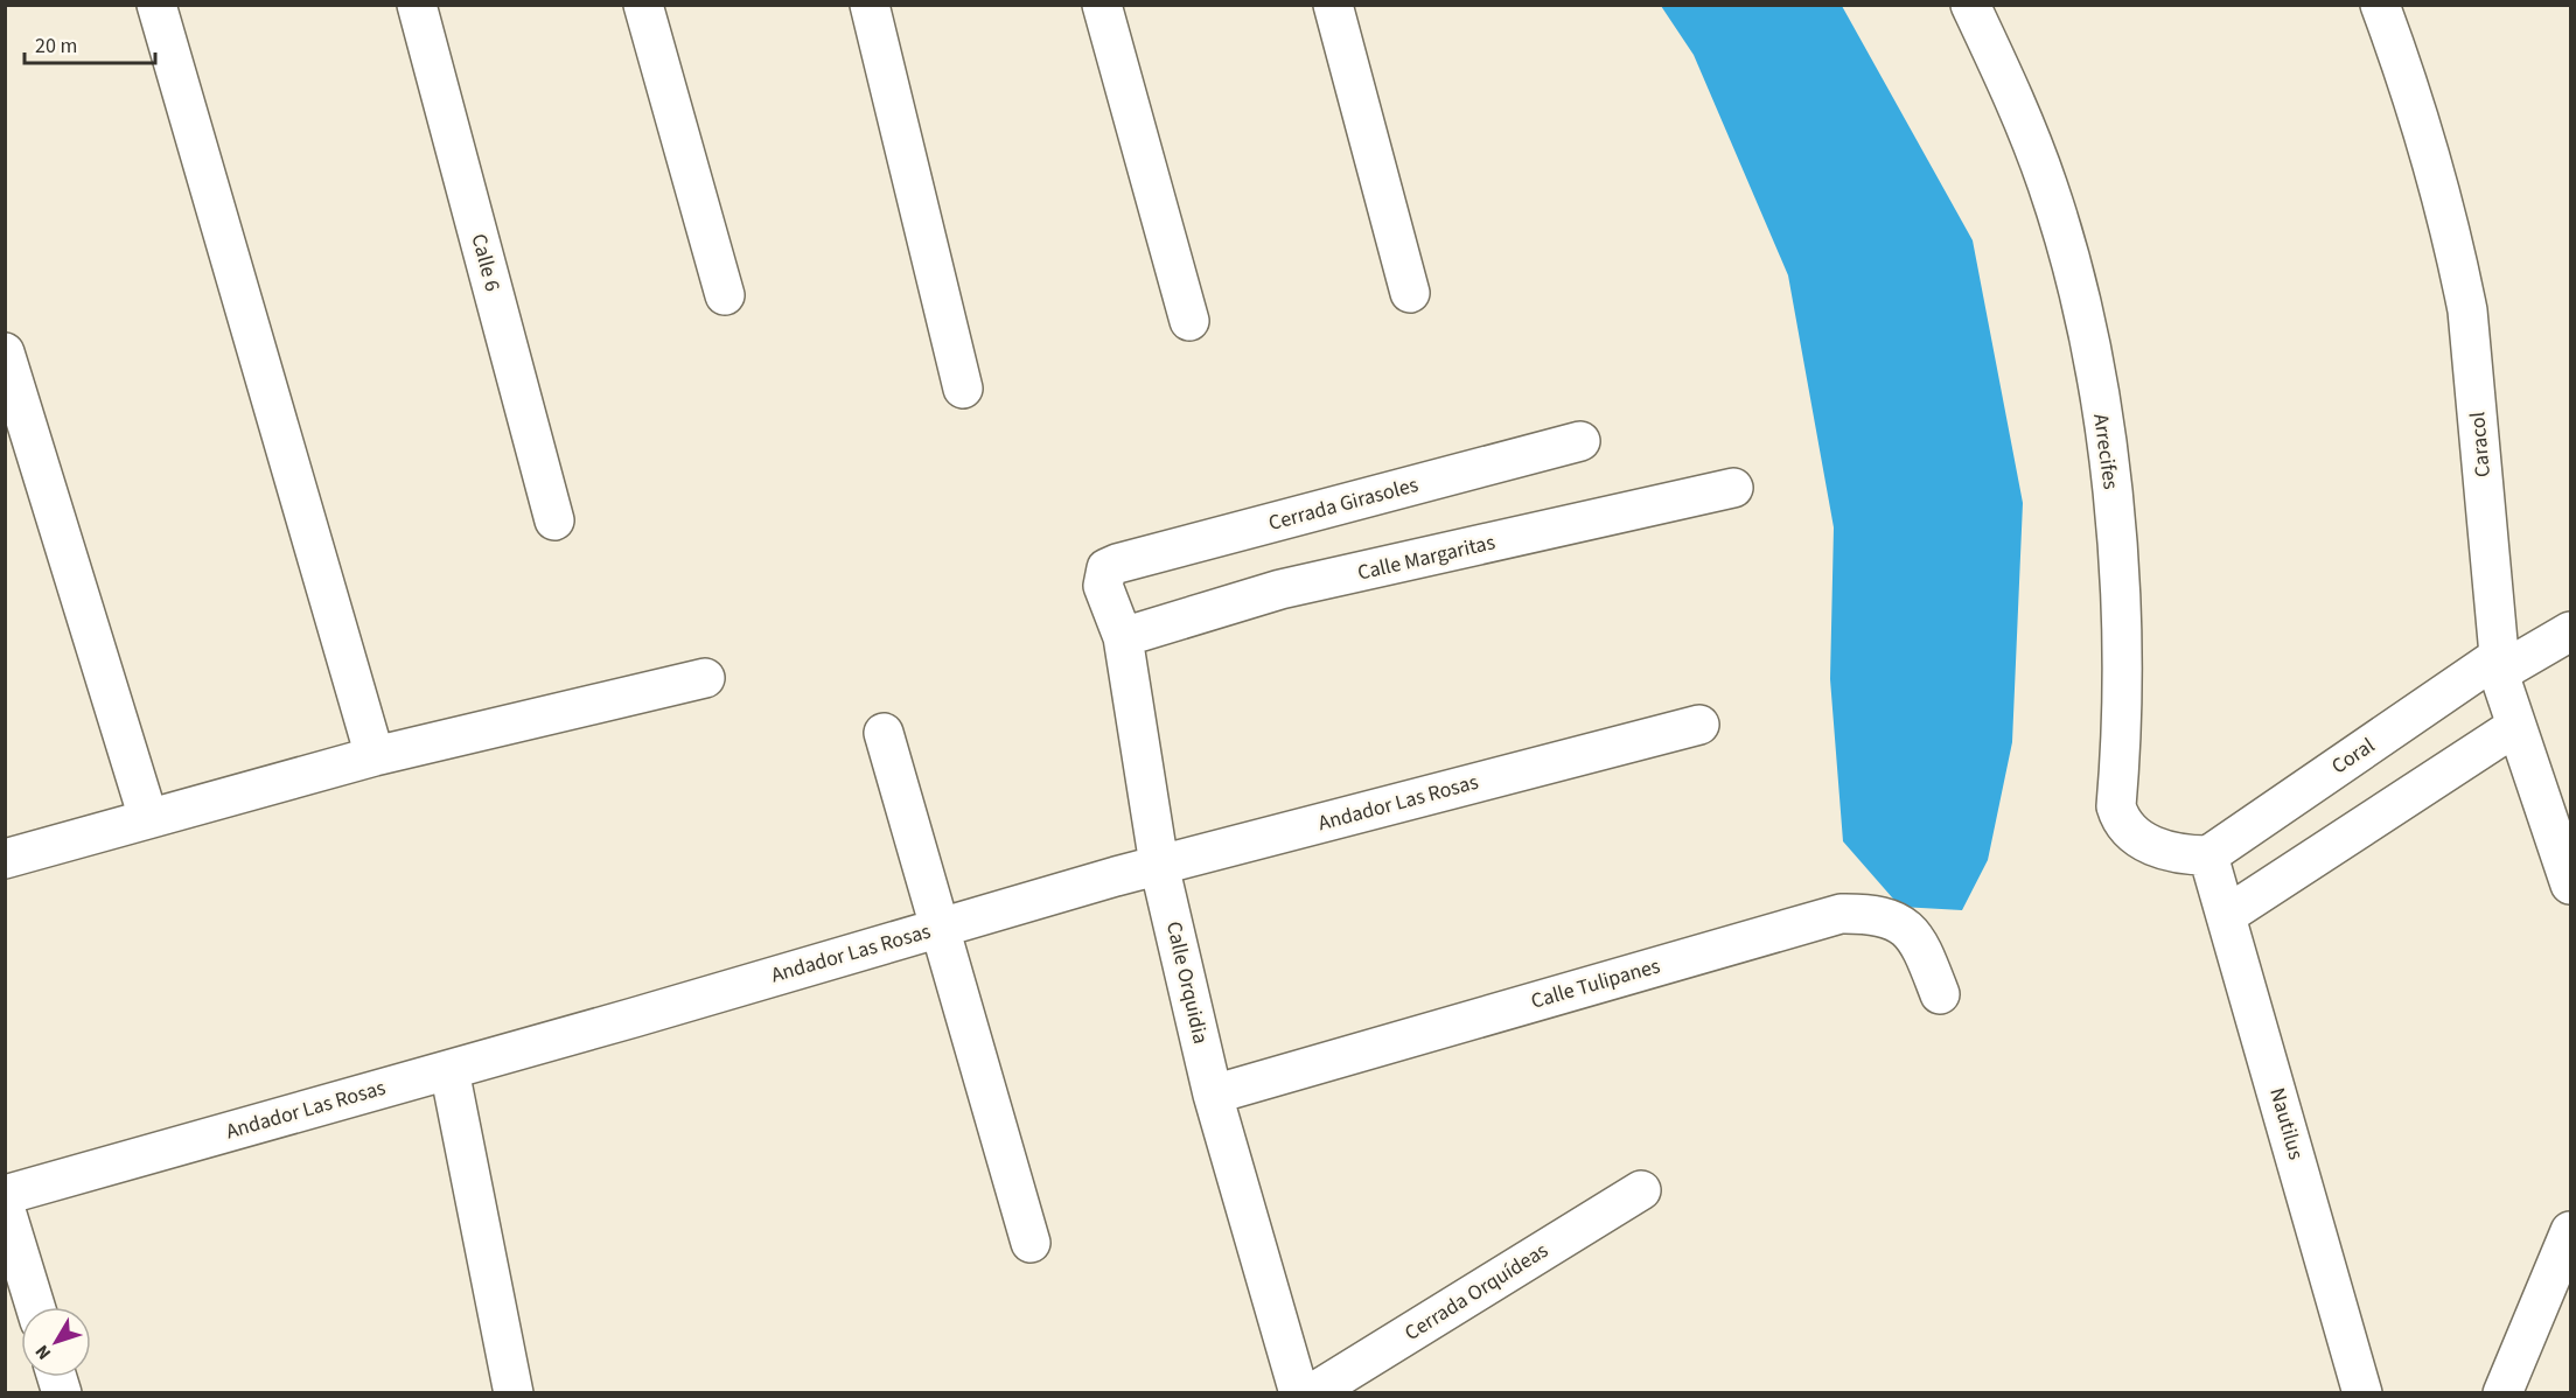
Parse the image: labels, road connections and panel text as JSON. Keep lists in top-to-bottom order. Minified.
{"streets":{"street":["Calle 6","Caracol","Arrecifes","Cerrada Girasoles","Calle Margaritas","Coral","Andador Las Rosas","Calle Orquidia","Calle Tulipanes","Nautilus","Cerrada Orquídeas"]},"crossings":[["Caracol","Coral"],["Arrecifes","Coral"],["Arrecifes","Nautilus"],["Cerrada Girasoles","Calle Orquidia"],["Calle Margaritas","Calle Orquidia"],["Coral","Nautilus"],["Andador Las Rosas","Calle Orquidia"],["Calle Orquidia","Calle Tulipanes"]],"scale_bar":"20 m","north":"bottom left"}
